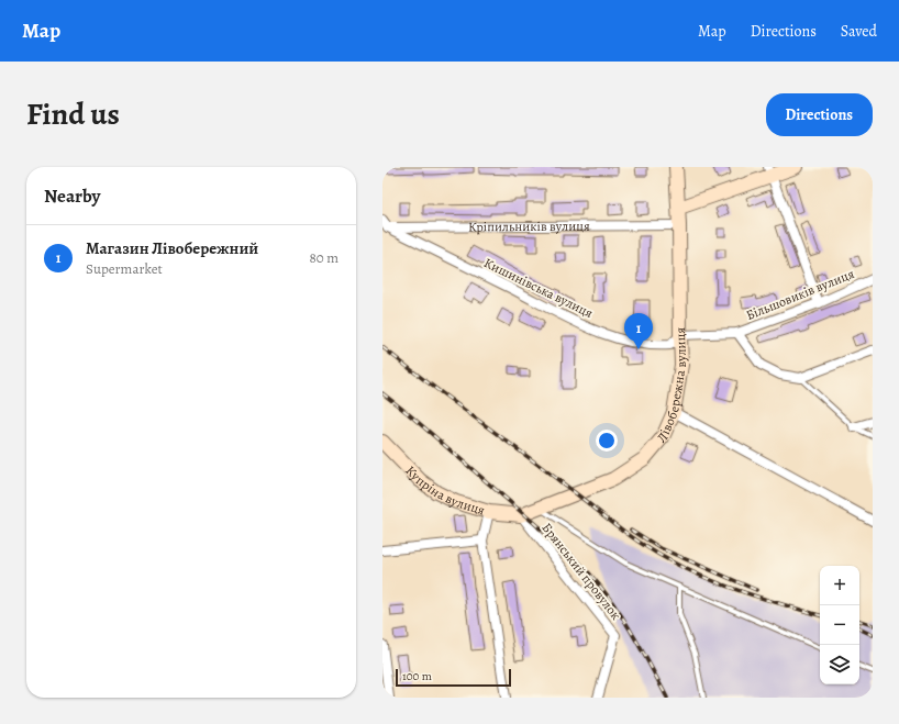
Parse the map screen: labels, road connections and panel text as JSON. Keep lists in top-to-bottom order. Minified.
{"streets":{"main road":["Лівобережна вулиця","Купріна вулиця"],"street":["Кріпильників вулиця","Кишинівська вулиця","Більшовиків вулиця","Брянський провулок"]},"crossings":[["Кріпильників вулиця","Кишинівська вулиця"],["Кріпильників вулиця","Лівобережна вулиця"],["Кишинівська вулиця","Більшовиків вулиця"],["Кишинівська вулиця","Лівобережна вулиця"],["Більшовиків вулиця","Лівобережна вулиця"],["Лівобережна вулиця","Купріна вулиця"],["Лівобережна вулиця","Брянський провулок"],["Купріна вулиця","Брянський провулок"]],"scale_bar":"100 m","page":{"header":"Map","nav":["Map","Directions","Saved"],"title":"Find us","buttons":"Directions","heading":"Nearby","list":[{"mark":"1","name":"Магазин Лівобережний","note":"Supermarket","value":"80 m"}],"pins":"1","map_buttons":["+","−"],"scale":"100 m"}}
